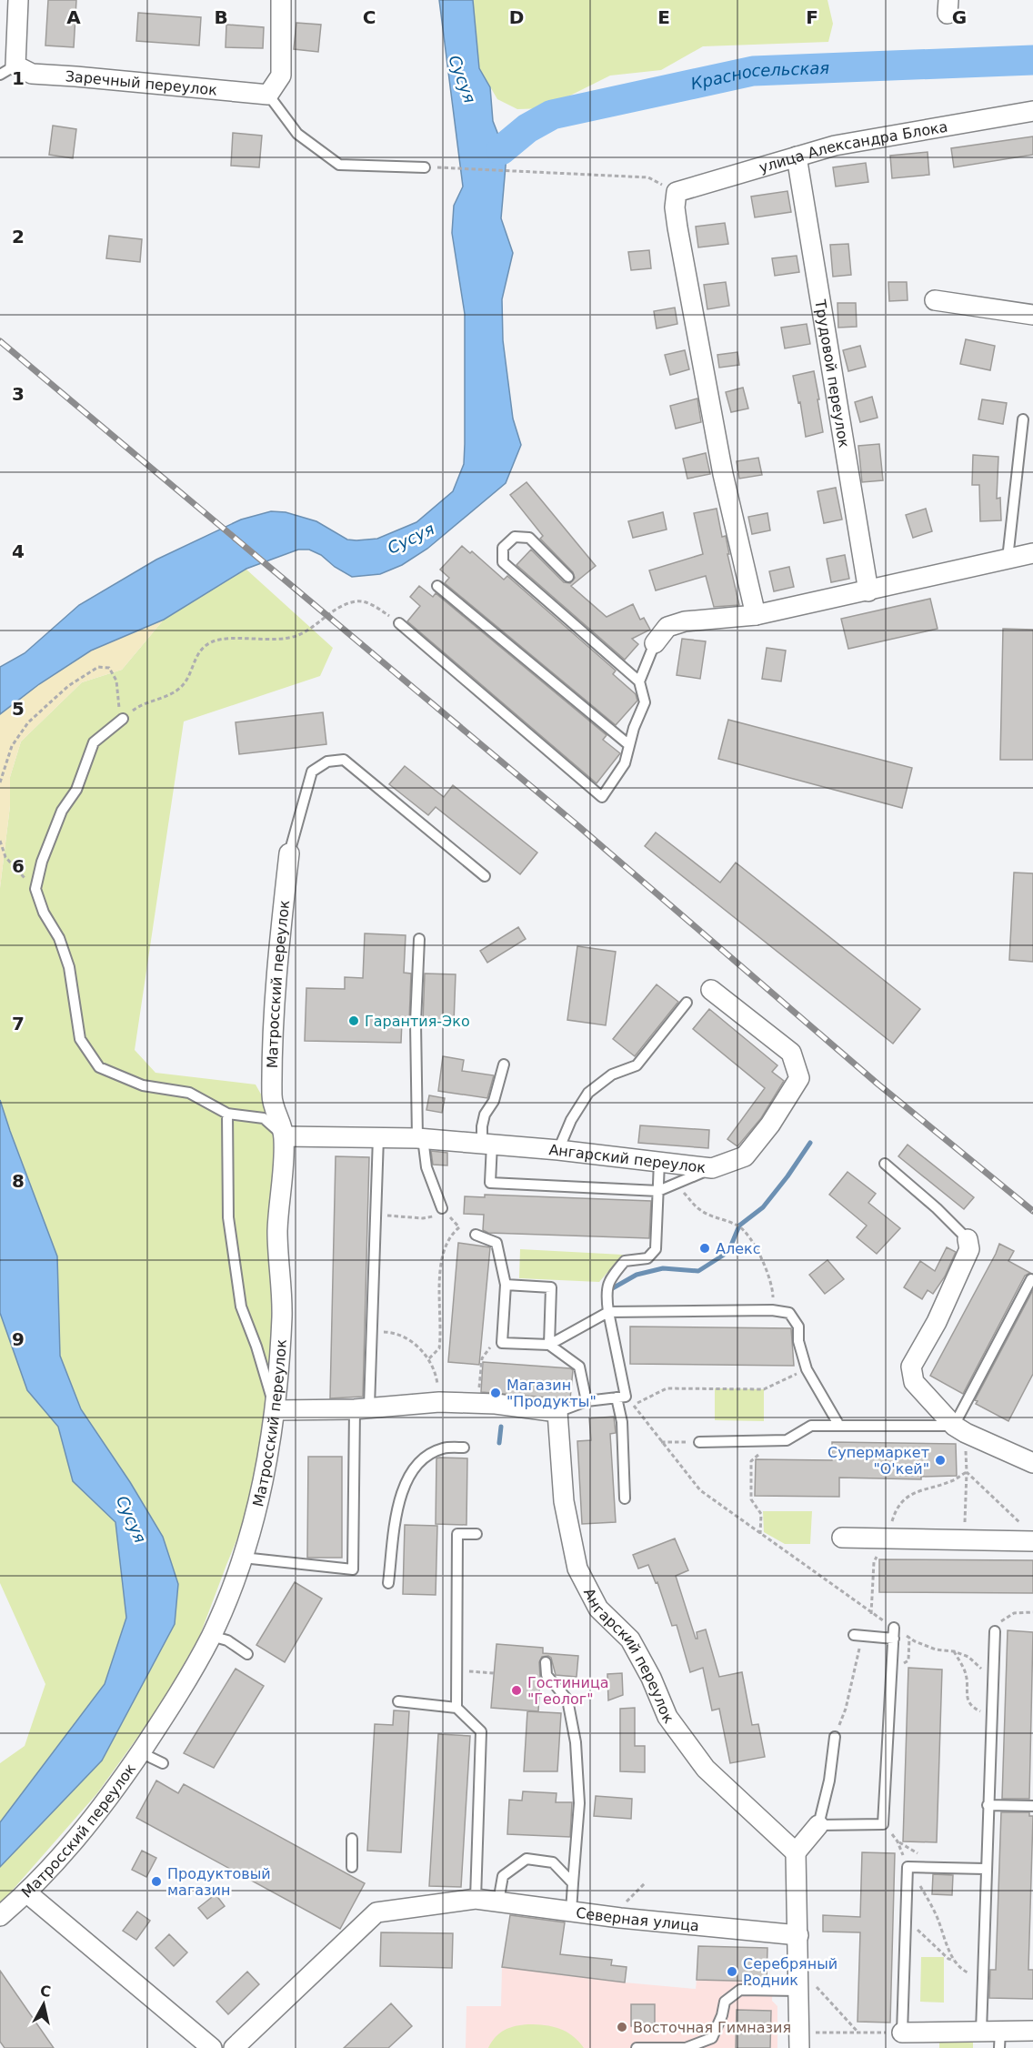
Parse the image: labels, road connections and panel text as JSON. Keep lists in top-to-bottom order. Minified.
{"streets":{"street":["Заречный переулок","улица Александра Блока","Трудовой переулок","Матросский переулок","Ангарский переулок","Северная улица"]},"crossings":[["улица Александра Блока","Трудовой переулок"],["Матросский переулок","Ангарский переулок"]],"water":["Красносельская","Сусуя"],"places":["Гарантия-Эко","Алекс","Магазин \"Продукты\"","Супермаркет \"О'кей\"","Гостиница \"Геолог\"","Продуктовый магазин","Серебряный Родник","Восточная Гимназия"],"north":"top","grid":{"columns":["A","B","C","D","E","F","G"],"rows":["1","2","3","4","5","6","7","8","9"]}}
